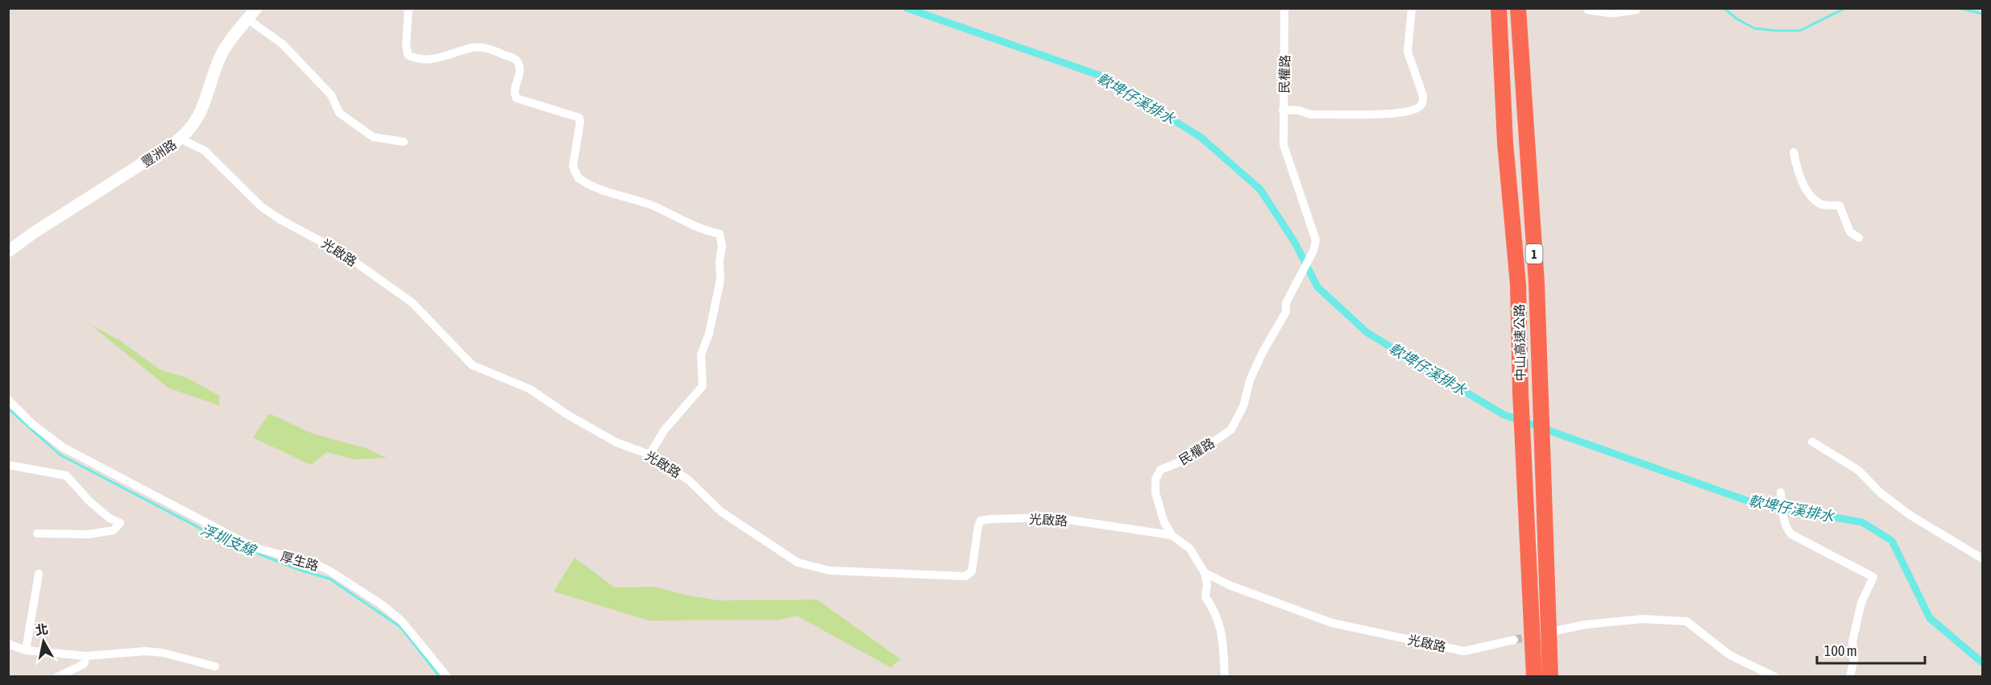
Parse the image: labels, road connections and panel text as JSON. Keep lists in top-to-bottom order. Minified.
{"streets":{"highway":["1","中山高速公路"],"street":["民權路","豐洲路","光啟路","厚生路"]},"crossings":[["民權路","光啟路"],["豐洲路","光啟路"]],"water":["軟埤仔溪排水","浮圳支線"],"scale_bar":"100 m","north":"top"}
